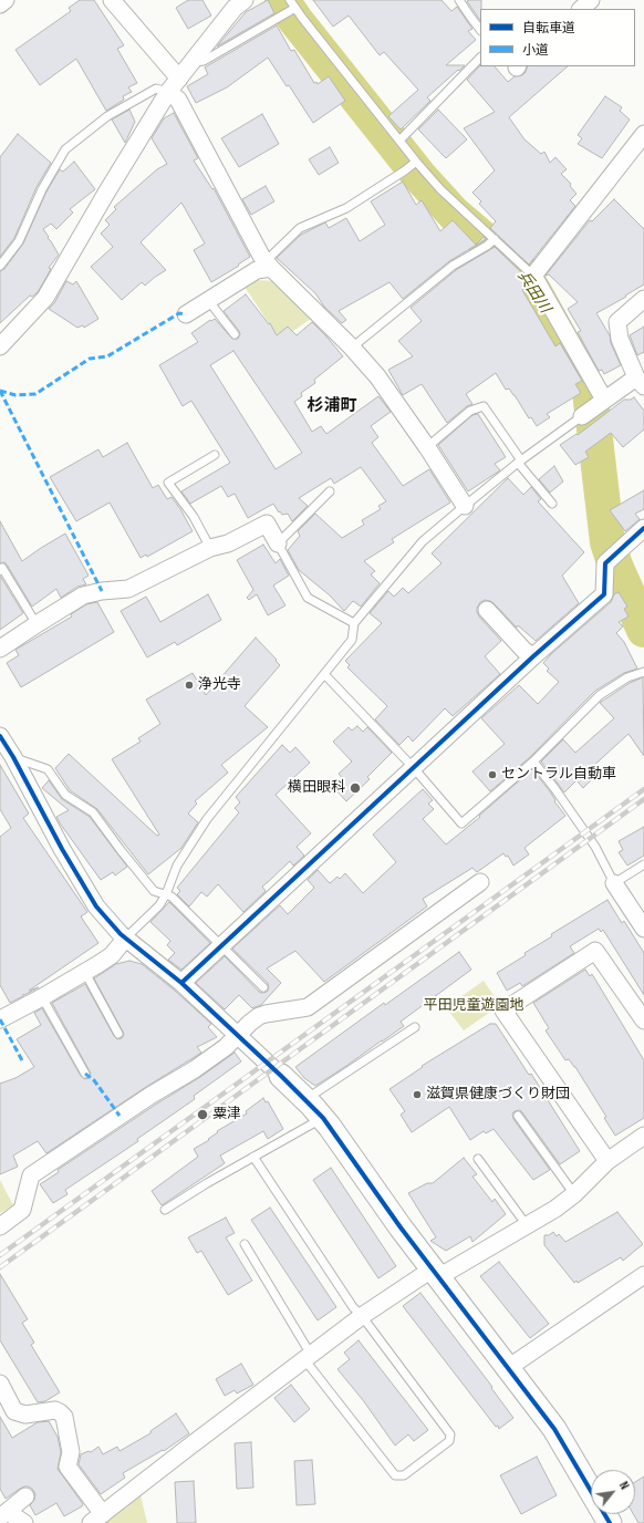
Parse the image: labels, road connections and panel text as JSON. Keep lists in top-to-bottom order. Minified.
{"districts":["杉浦町"],"water":["兵田川"],"parks":["平田児童遊園地"],"places":["浄光寺","セントラル自動車","横田眼科","滋賀県健康づくり財団","粟津"],"legend":["自転車道","小道"],"north":"top right"}
